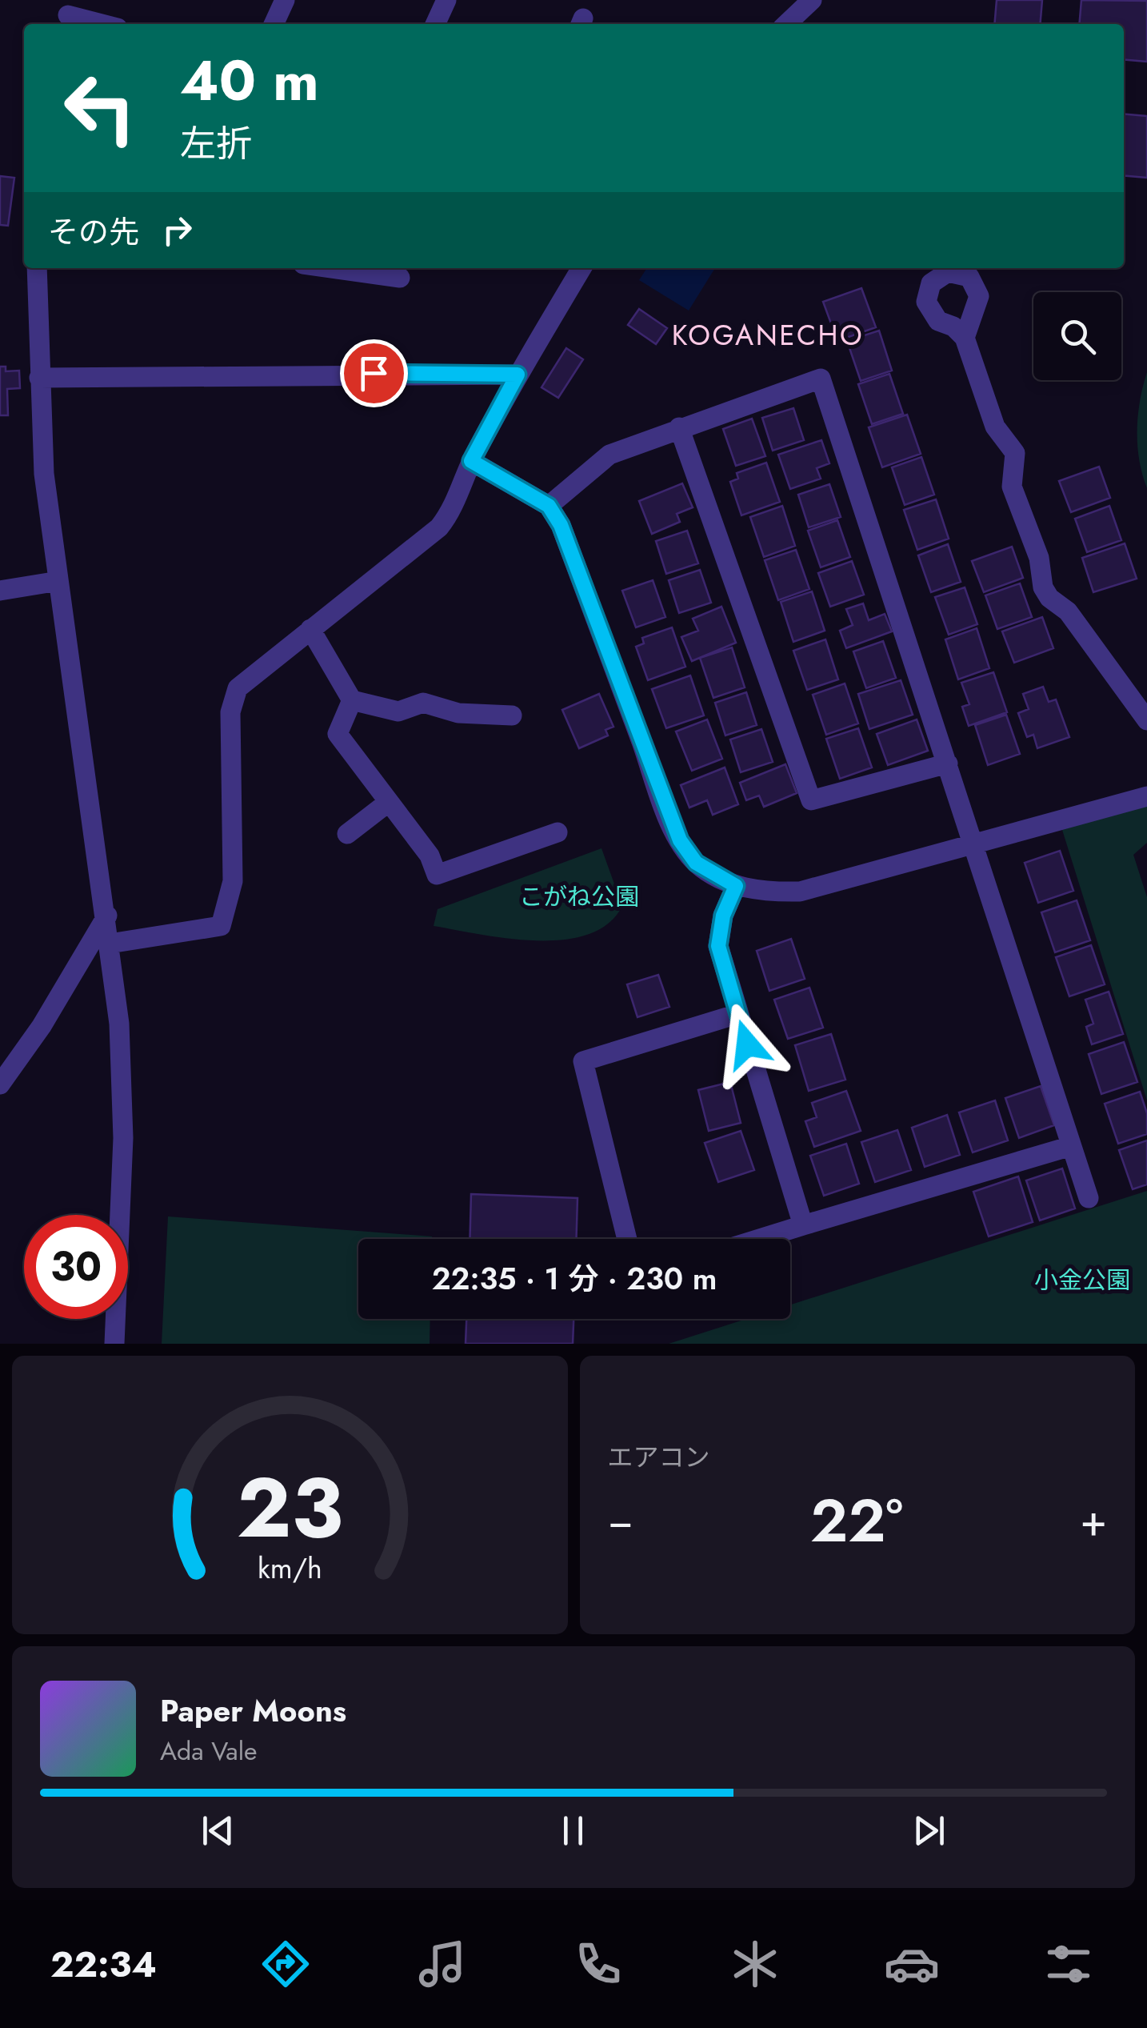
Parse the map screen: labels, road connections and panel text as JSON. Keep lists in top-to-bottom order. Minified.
{"districts":["KOGANECHO"],"parks":["こがね公園","小金公園"],"page":{"turn":["40 m","左折"],"then":"その先","limit":"30","trip":"22:35 · 1 分 · 230 m","tile":"エアコン","heat":["−","22°","+"],"song":["Paper Moons","Ada Vale"],"tabs":"22:34","gauge":["23","km/h"]}}
